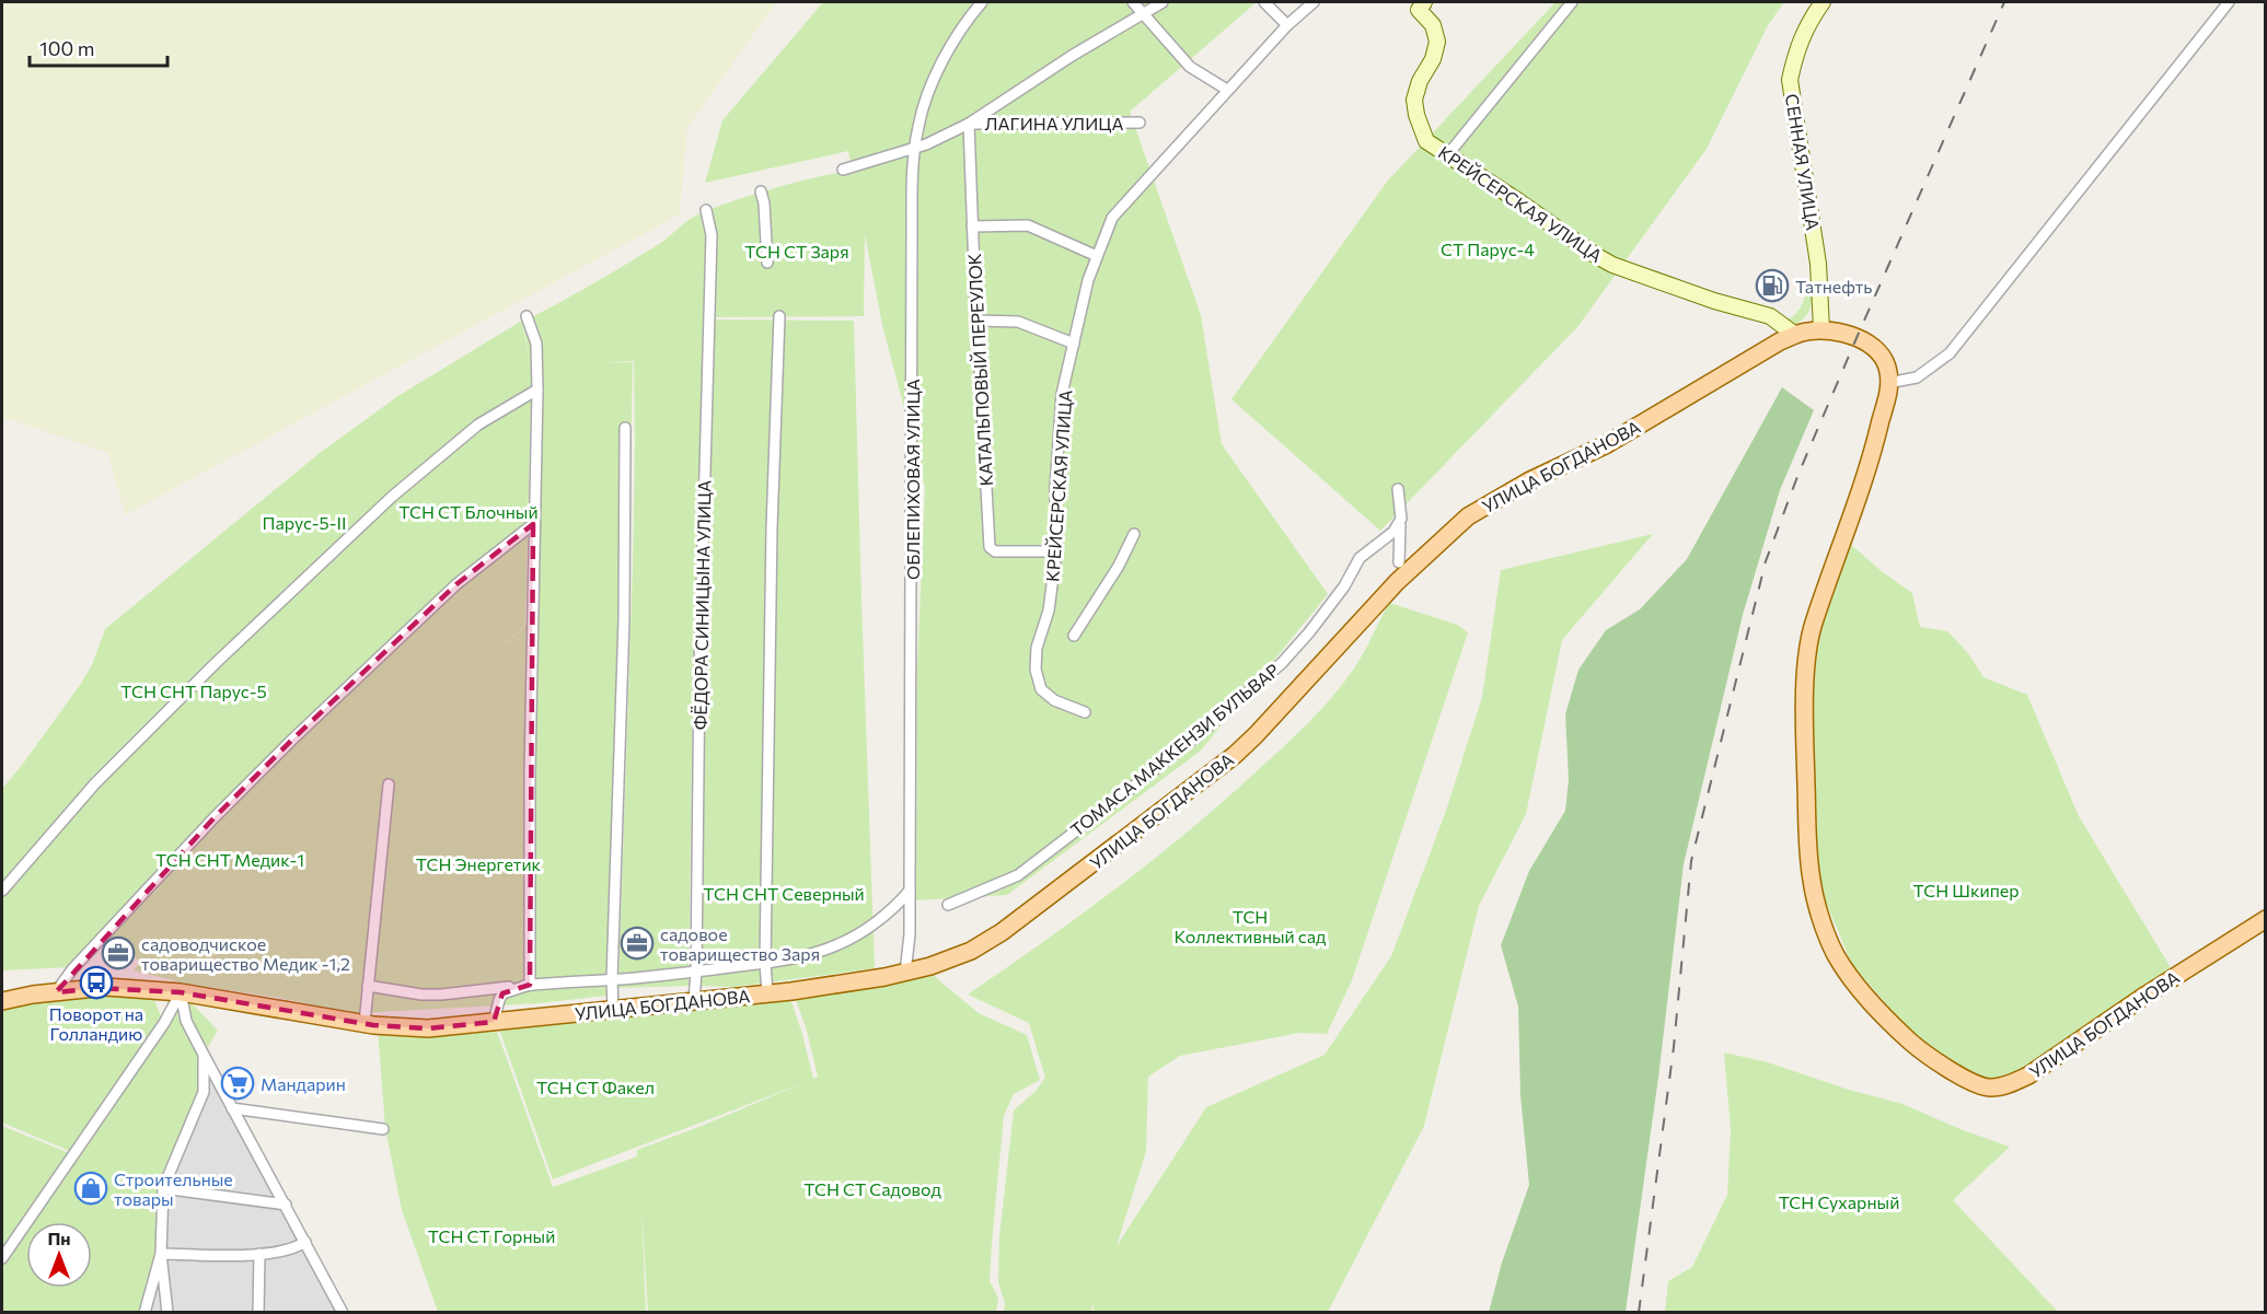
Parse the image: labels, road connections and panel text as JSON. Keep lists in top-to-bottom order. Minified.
{"streets":{"main road":["УЛИЦА БОГДАНОВА"],"street":["ЛАГИНА УЛИЦА","СЕННАЯ УЛИЦА","КРЕЙСЕРСКАЯ УЛИЦА","КАТАЛЬПОВЫЙ ПЕРЕУЛОК","ОБЛЕПИХОВАЯ УЛИЦА","ФЁДОРА СИНИЦЫНА УЛИЦА","ТОМАСА МАККЕНЗИ БУЛЬВАР"]},"crossings":[["ЛАГИНА УЛИЦА","КАТАЛЬПОВЫЙ ПЕРЕУЛОК"],["СЕННАЯ УЛИЦА","УЛИЦА БОГДАНОВА"],["КРЕЙСЕРСКАЯ УЛИЦА","КАТАЛЬПОВЫЙ ПЕРЕУЛОК"],["КРЕЙСЕРСКАЯ УЛИЦА","УЛИЦА БОГДАНОВА"],["УЛИЦА БОГДАНОВА","ОБЛЕПИХОВАЯ УЛИЦА"],["УЛИЦА БОГДАНОВА","ФЁДОРА СИНИЦЫНА УЛИЦА"]],"parks":["СТ Парус-4","ТСН СТ Заря","ТСН СТ Блочный","Парус-5-II","ТСН СНТ Парус-5","ТСН СНТ Медик-1","ТСН Энергетик","ТСН Шкипер","ТСН СНТ Северный","ТСН Коллективный сад","ТСН СТ Факел","ТСН СТ Садовод","ТСН Сухарный","ТСН СТ Горный"],"places":{"fuel station":["Татнефть"],"office":["садовое товарищество Заря","садоводчиское товарищество Медик -1,2"],"bus stop":["Поворот на Голландию"],"supermarket":["Мандарин"],"shop":["Строительные товары"]},"scale_bar":"100 m","north":"top"}
